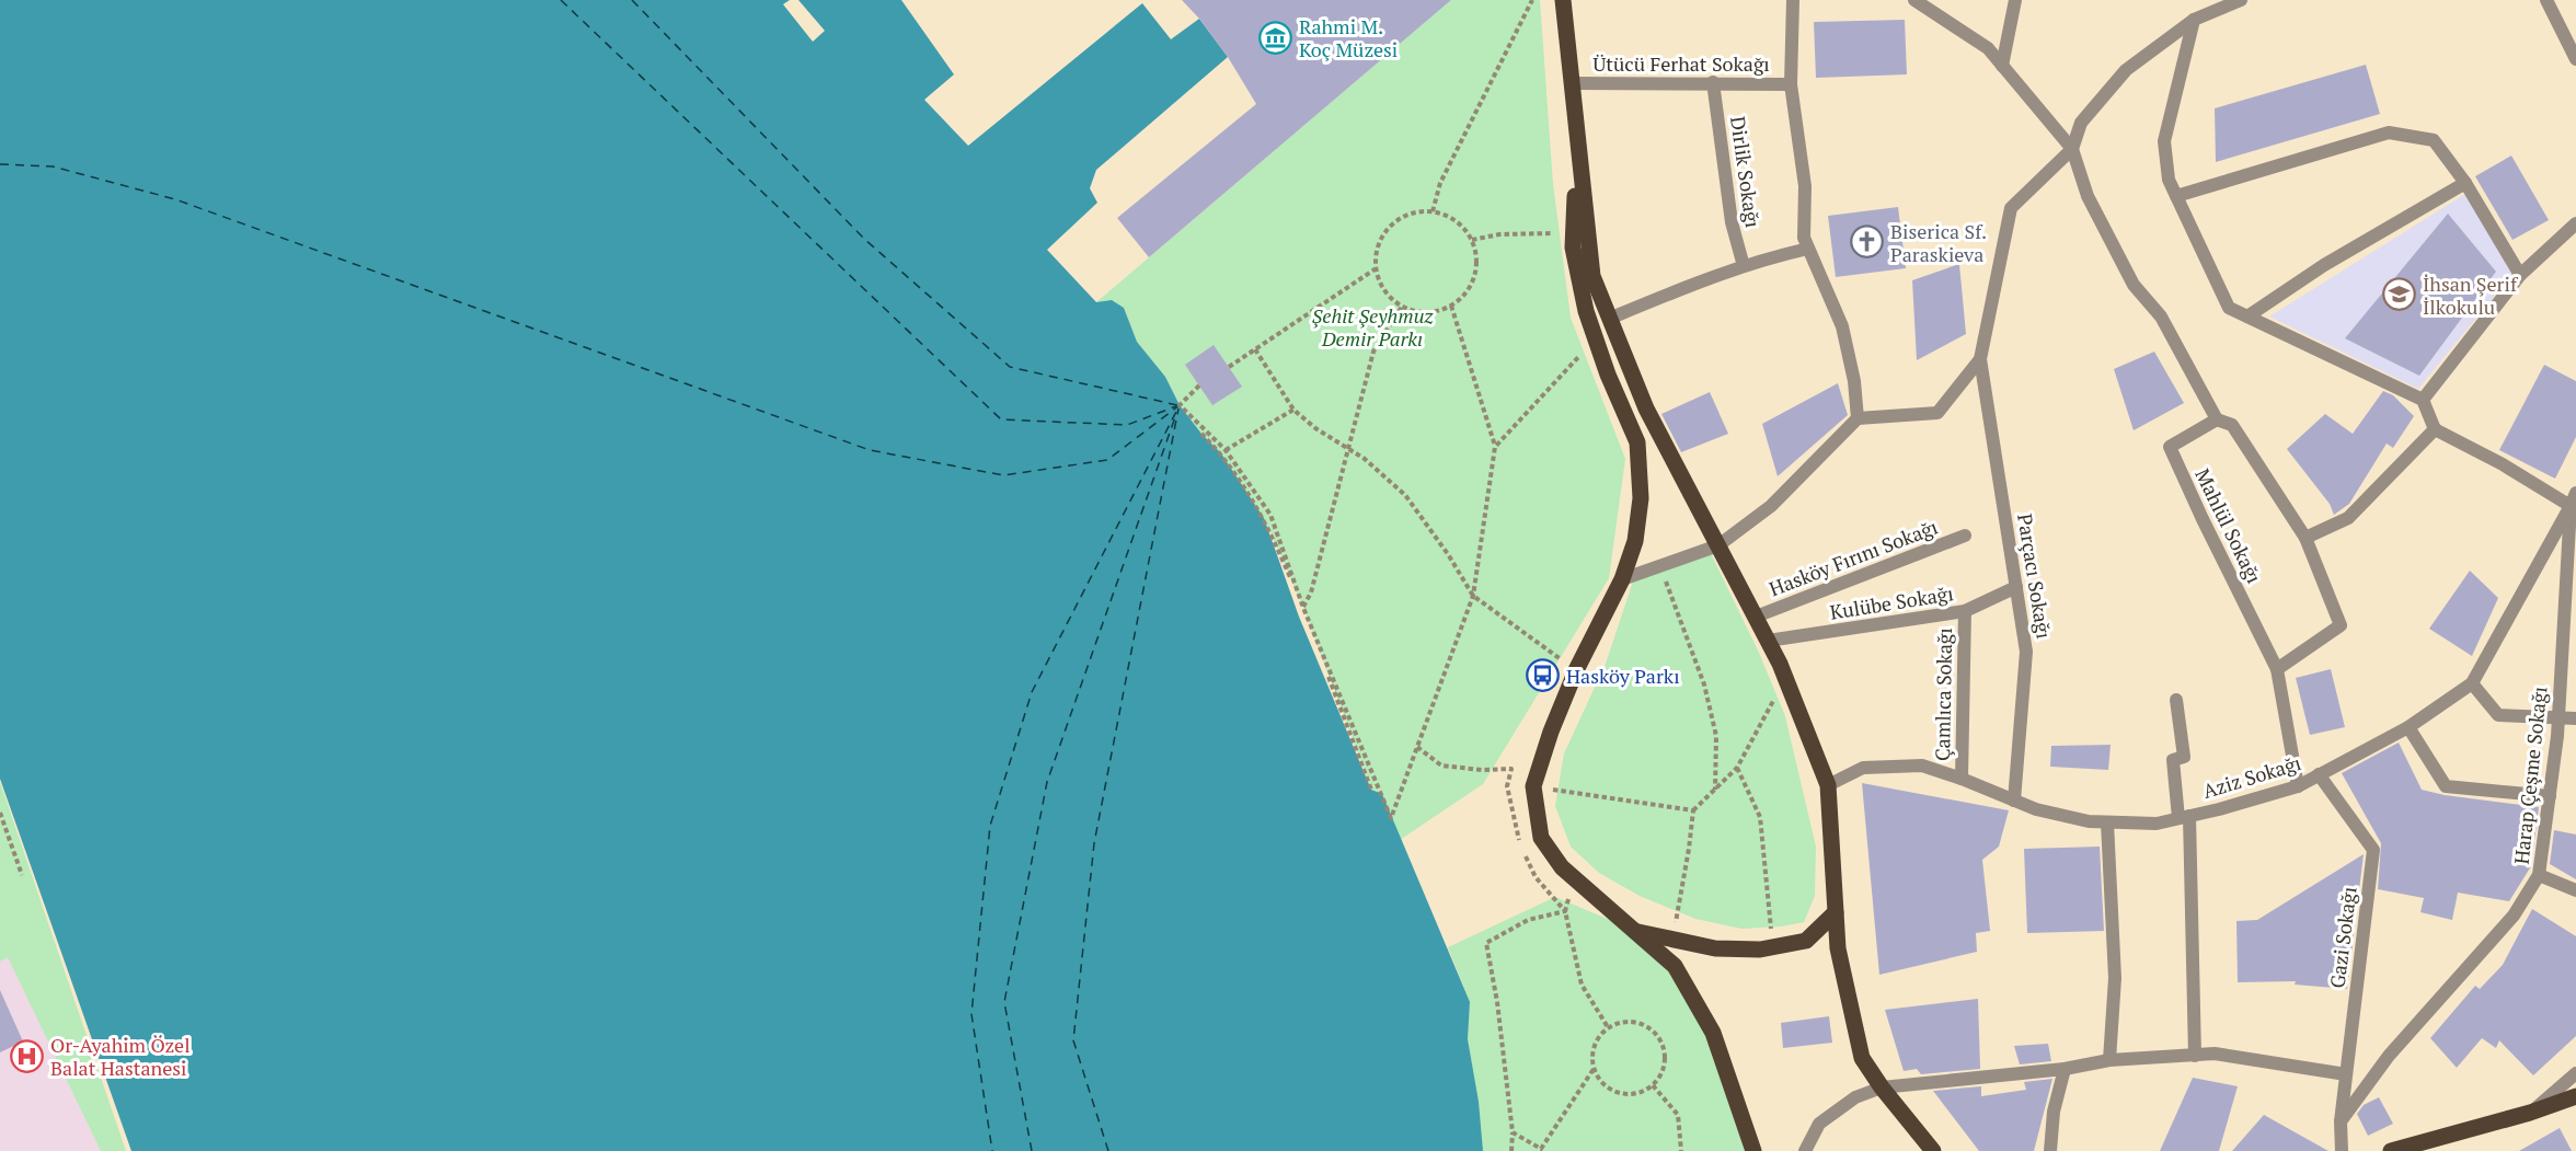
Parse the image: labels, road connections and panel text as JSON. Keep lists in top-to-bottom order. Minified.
{"streets":{"street":["Ütücü Ferhat Sokağı","Dirlik Sokağı","Mahlül Sokağı","Hasköy Fırını Sokağı","Parçacı Sokağı","Kulübe Sokağı","Çamlıca Sokağı","Harap Çeşme Sokağı","Aziz Sokağı","Gazi Sokağı"]},"crossings":[["Ütücü Ferhat Sokağı","Dirlik Sokağı"],["Parçacı Sokağı","Kulübe Sokağı"],["Parçacı Sokağı","Aziz Sokağı"],["Kulübe Sokağı","Çamlıca Sokağı"],["Çamlıca Sokağı","Aziz Sokağı"],["Harap Çeşme Sokağı","Aziz Sokağı"],["Harap Çeşme Sokağı","Gazi Sokağı"],["Aziz Sokağı","Gazi Sokağı"]],"parks":["Şehit Şeyhmuz Demir Parkı"],"places":{"museum":["Rahmi M. Koç Müzesi"],"church":["Biserica Sf. Paraskieva"],"school or university":["İhsan Şerif İlkokulu"],"bus stop":["Hasköy Parkı"],"hospital":["Or-Ayahim Özel Balat Hastanesi"]}}
